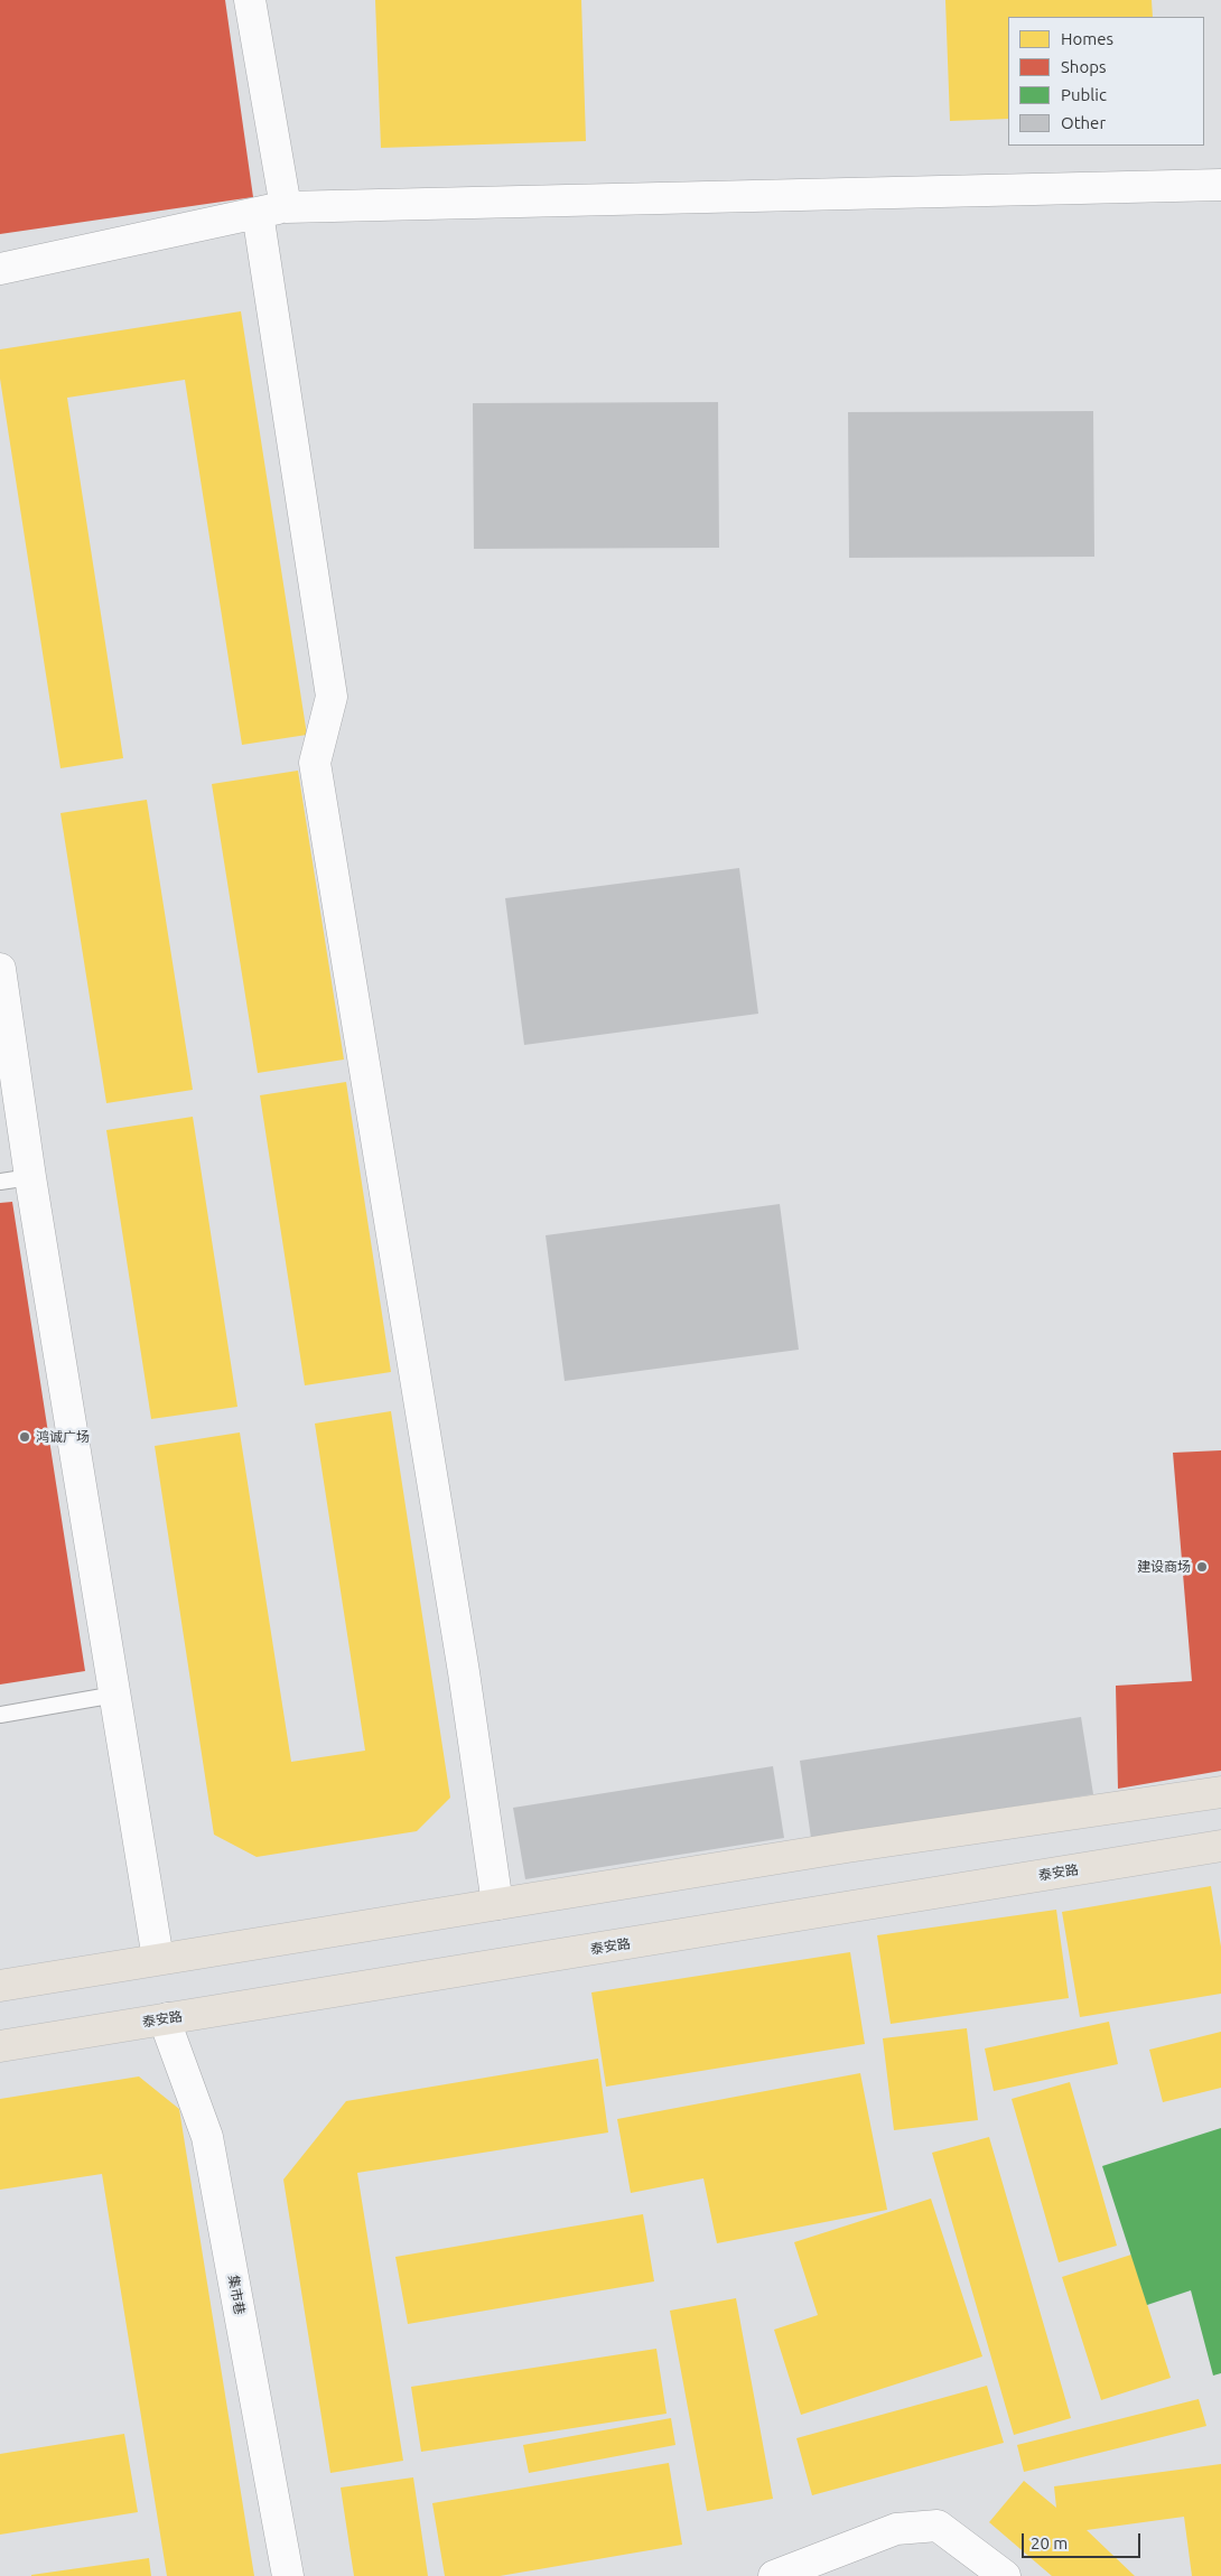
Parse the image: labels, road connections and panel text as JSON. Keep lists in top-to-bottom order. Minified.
{"streets":{"main road":["泰安路"],"street":["集市巷"]},"crossings":[["泰安路","集市巷"]],"places":["鸿诚广场","建设商场"],"legend":["Homes","Shops","Public","Other"],"scale_bar":"20 m"}
